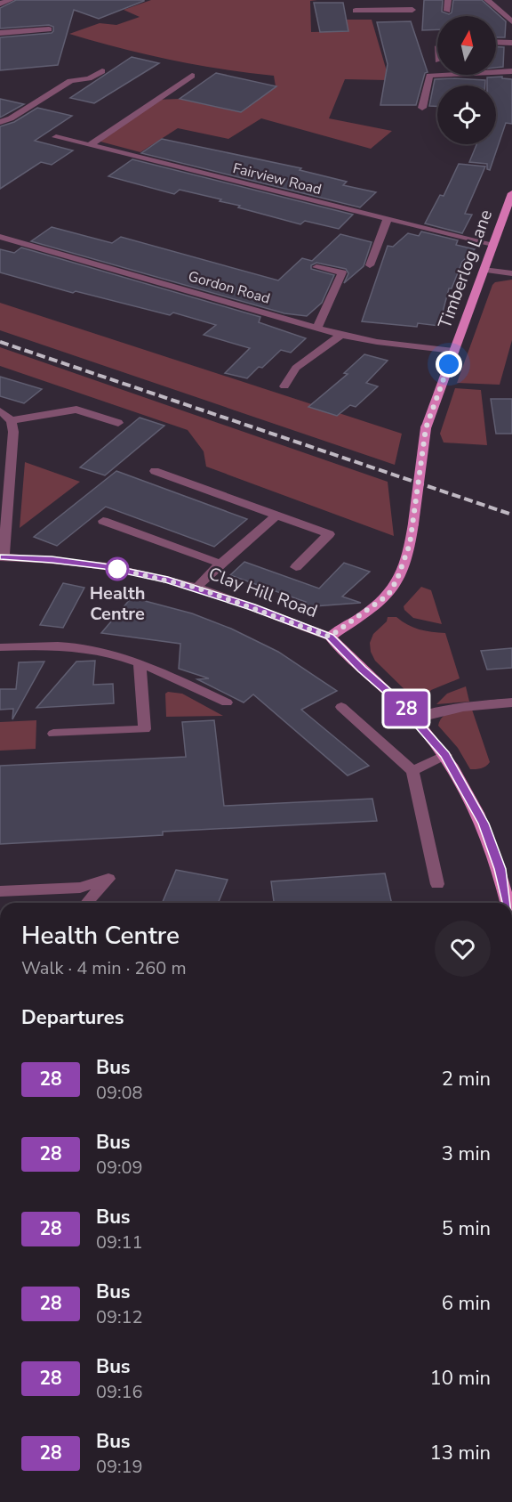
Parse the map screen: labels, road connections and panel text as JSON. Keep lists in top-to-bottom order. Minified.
{"streets":{"main road":["Timberlog Lane","Clay Hill Road"],"street":["Fairview Road","Gordon Road"]},"crossings":[["Fairview Road","Timberlog Lane"],["Timberlog Lane","Gordon Road"],["Timberlog Lane","Clay Hill Road"]],"places":["Health Centre"],"lines":["bus line 28"],"north":"top","page":{"on_map":"28","heading":[["Health Centre","Walk · 4 min · 260 m"],"Departures"],"list":[{"mark":"28","name":"Bus","note":"09:08","value":"2 min"},{"mark":"28","name":"Bus","note":"09:09","value":"3 min"},{"mark":"28","name":"Bus","note":"09:11","value":"5 min"},{"mark":"28","name":"Bus","note":"09:12","value":"6 min"},{"mark":"28","name":"Bus","note":"09:16","value":"10 min"},{"mark":"28","name":"Bus","note":"09:19","value":"13 min"}]}}
